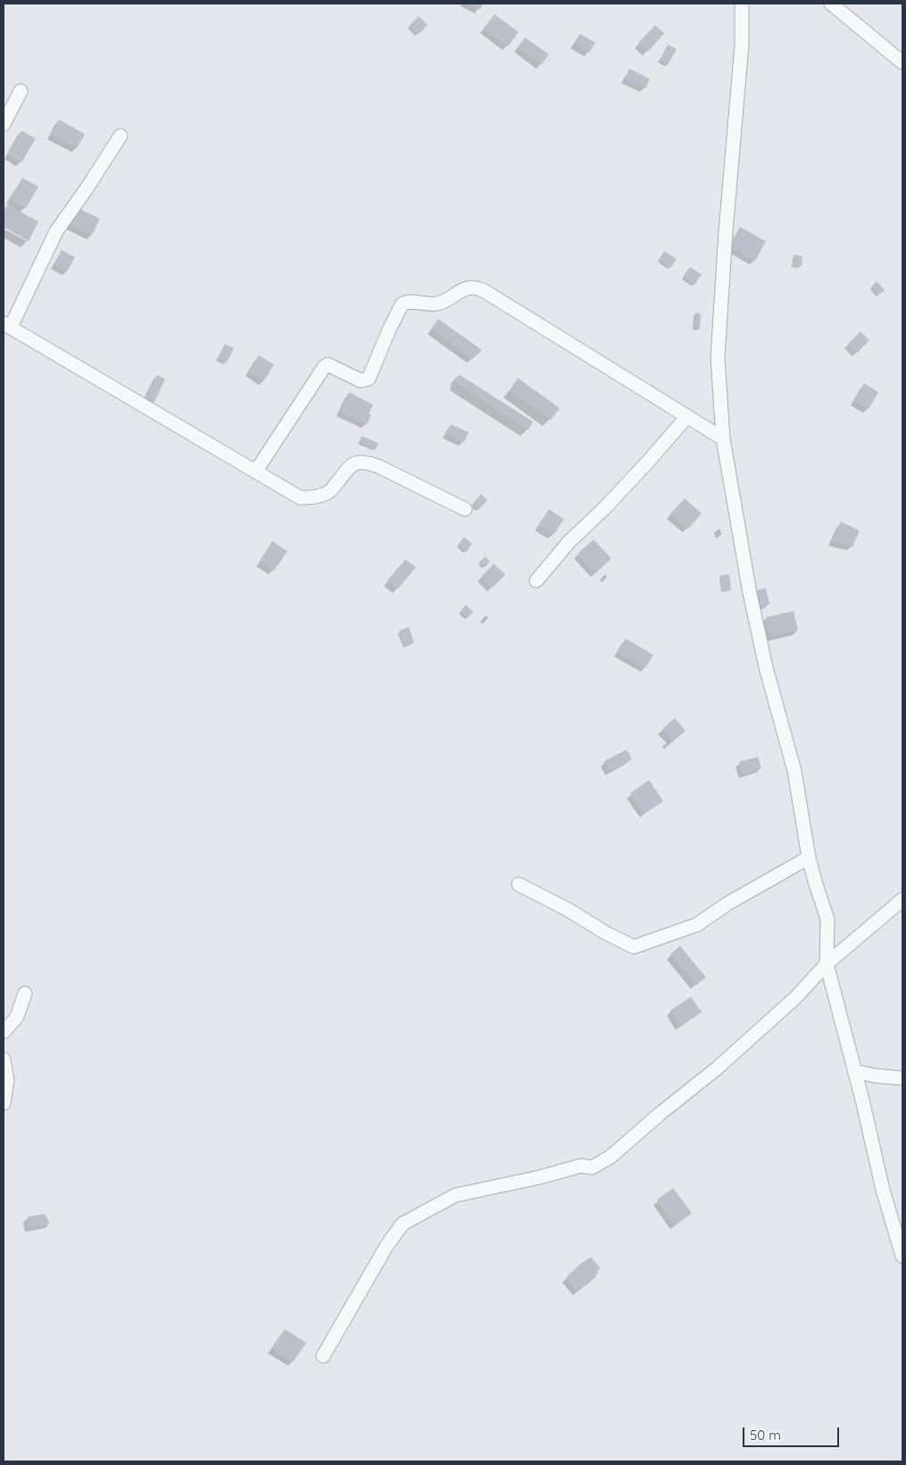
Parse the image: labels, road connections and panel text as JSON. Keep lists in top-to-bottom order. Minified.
{"scale_bar":"50 m"}
